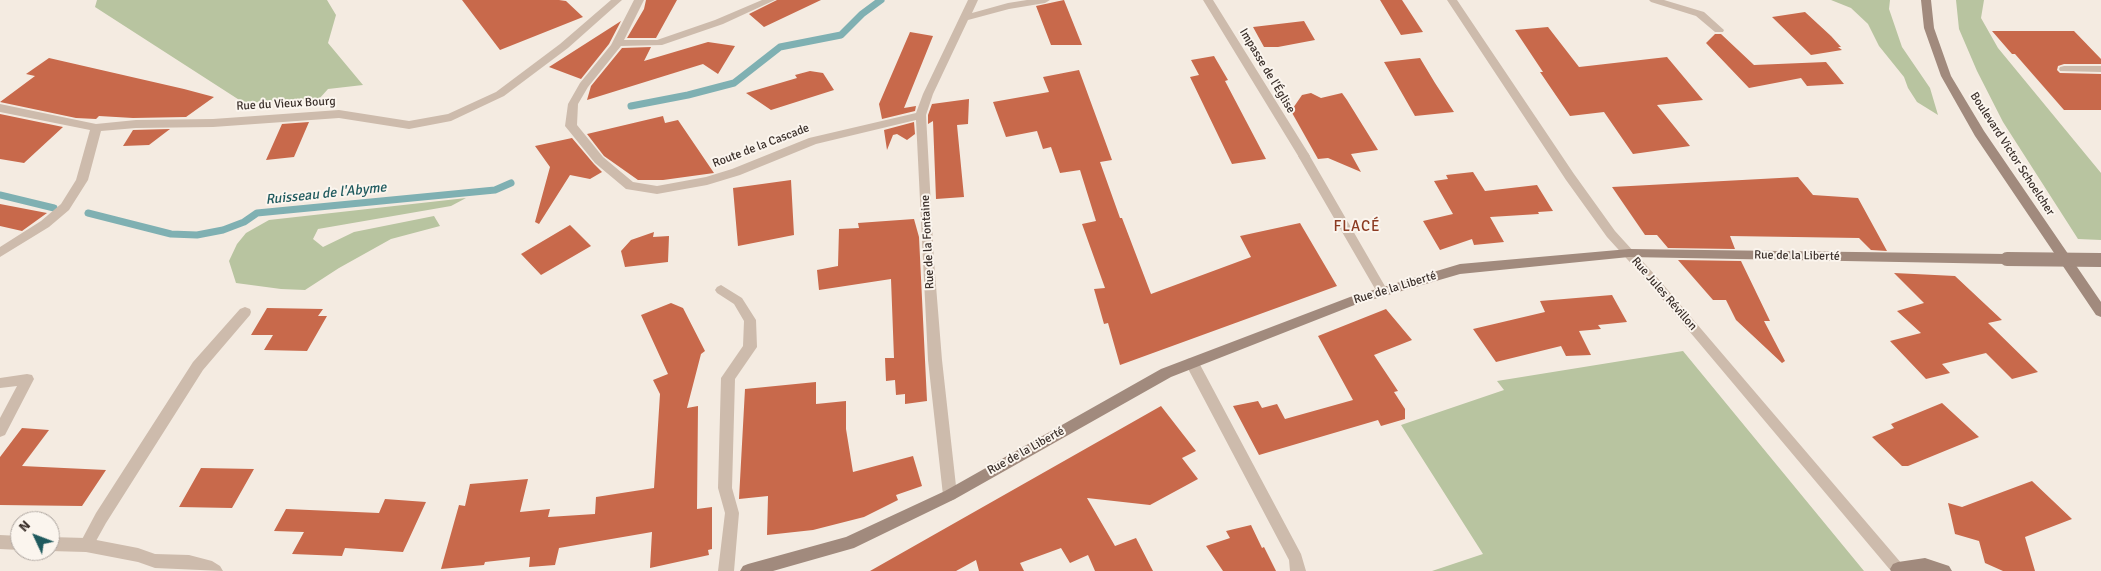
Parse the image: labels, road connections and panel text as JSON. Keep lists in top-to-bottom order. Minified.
{"streets":{"street":["Impasse de l'Église","Rue du Vieux Bourg","Route de la Cascade","Boulevard Victor Schoelcher","Rue de la Fontaine","Rue de la Liberté","Rue Jules Révillon"]},"crossings":[["Impasse de l'Église","Rue de la Liberté"],["Route de la Cascade","Rue de la Fontaine"],["Rue de la Fontaine","Rue de la Liberté"],["Rue de la Liberté","Rue Jules Révillon"]],"districts":["FLACÉ"],"water":["Ruisseau de l'Abyme"],"north":"top left"}
